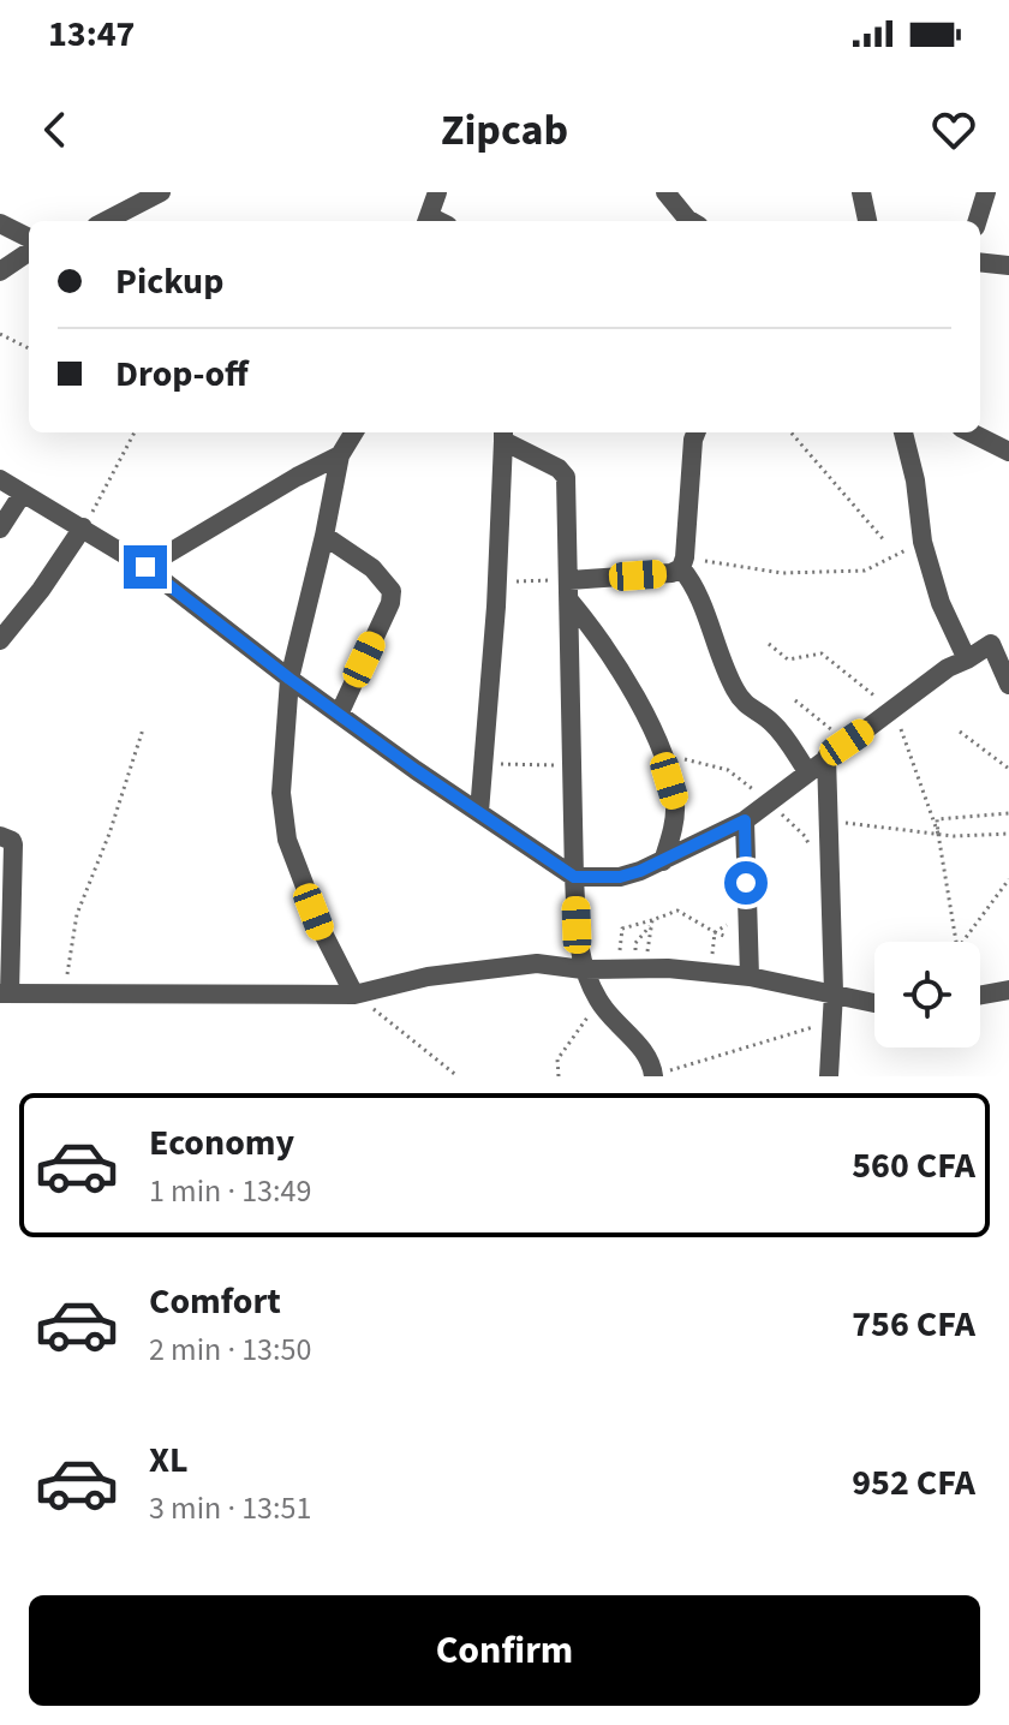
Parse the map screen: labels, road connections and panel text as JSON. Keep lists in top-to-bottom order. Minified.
{"page":{"status":"13:47","header":"Zipcab","banner":["Pickup","Drop-off"],"list":[{"name":"Economy","note":"1 min · 13:49","value":"560 CFA"},{"name":"Comfort","note":"2 min · 13:50","value":"756 CFA"},{"name":"XL","note":"3 min · 13:51","value":"952 CFA"}],"buttons":"Confirm"}}
